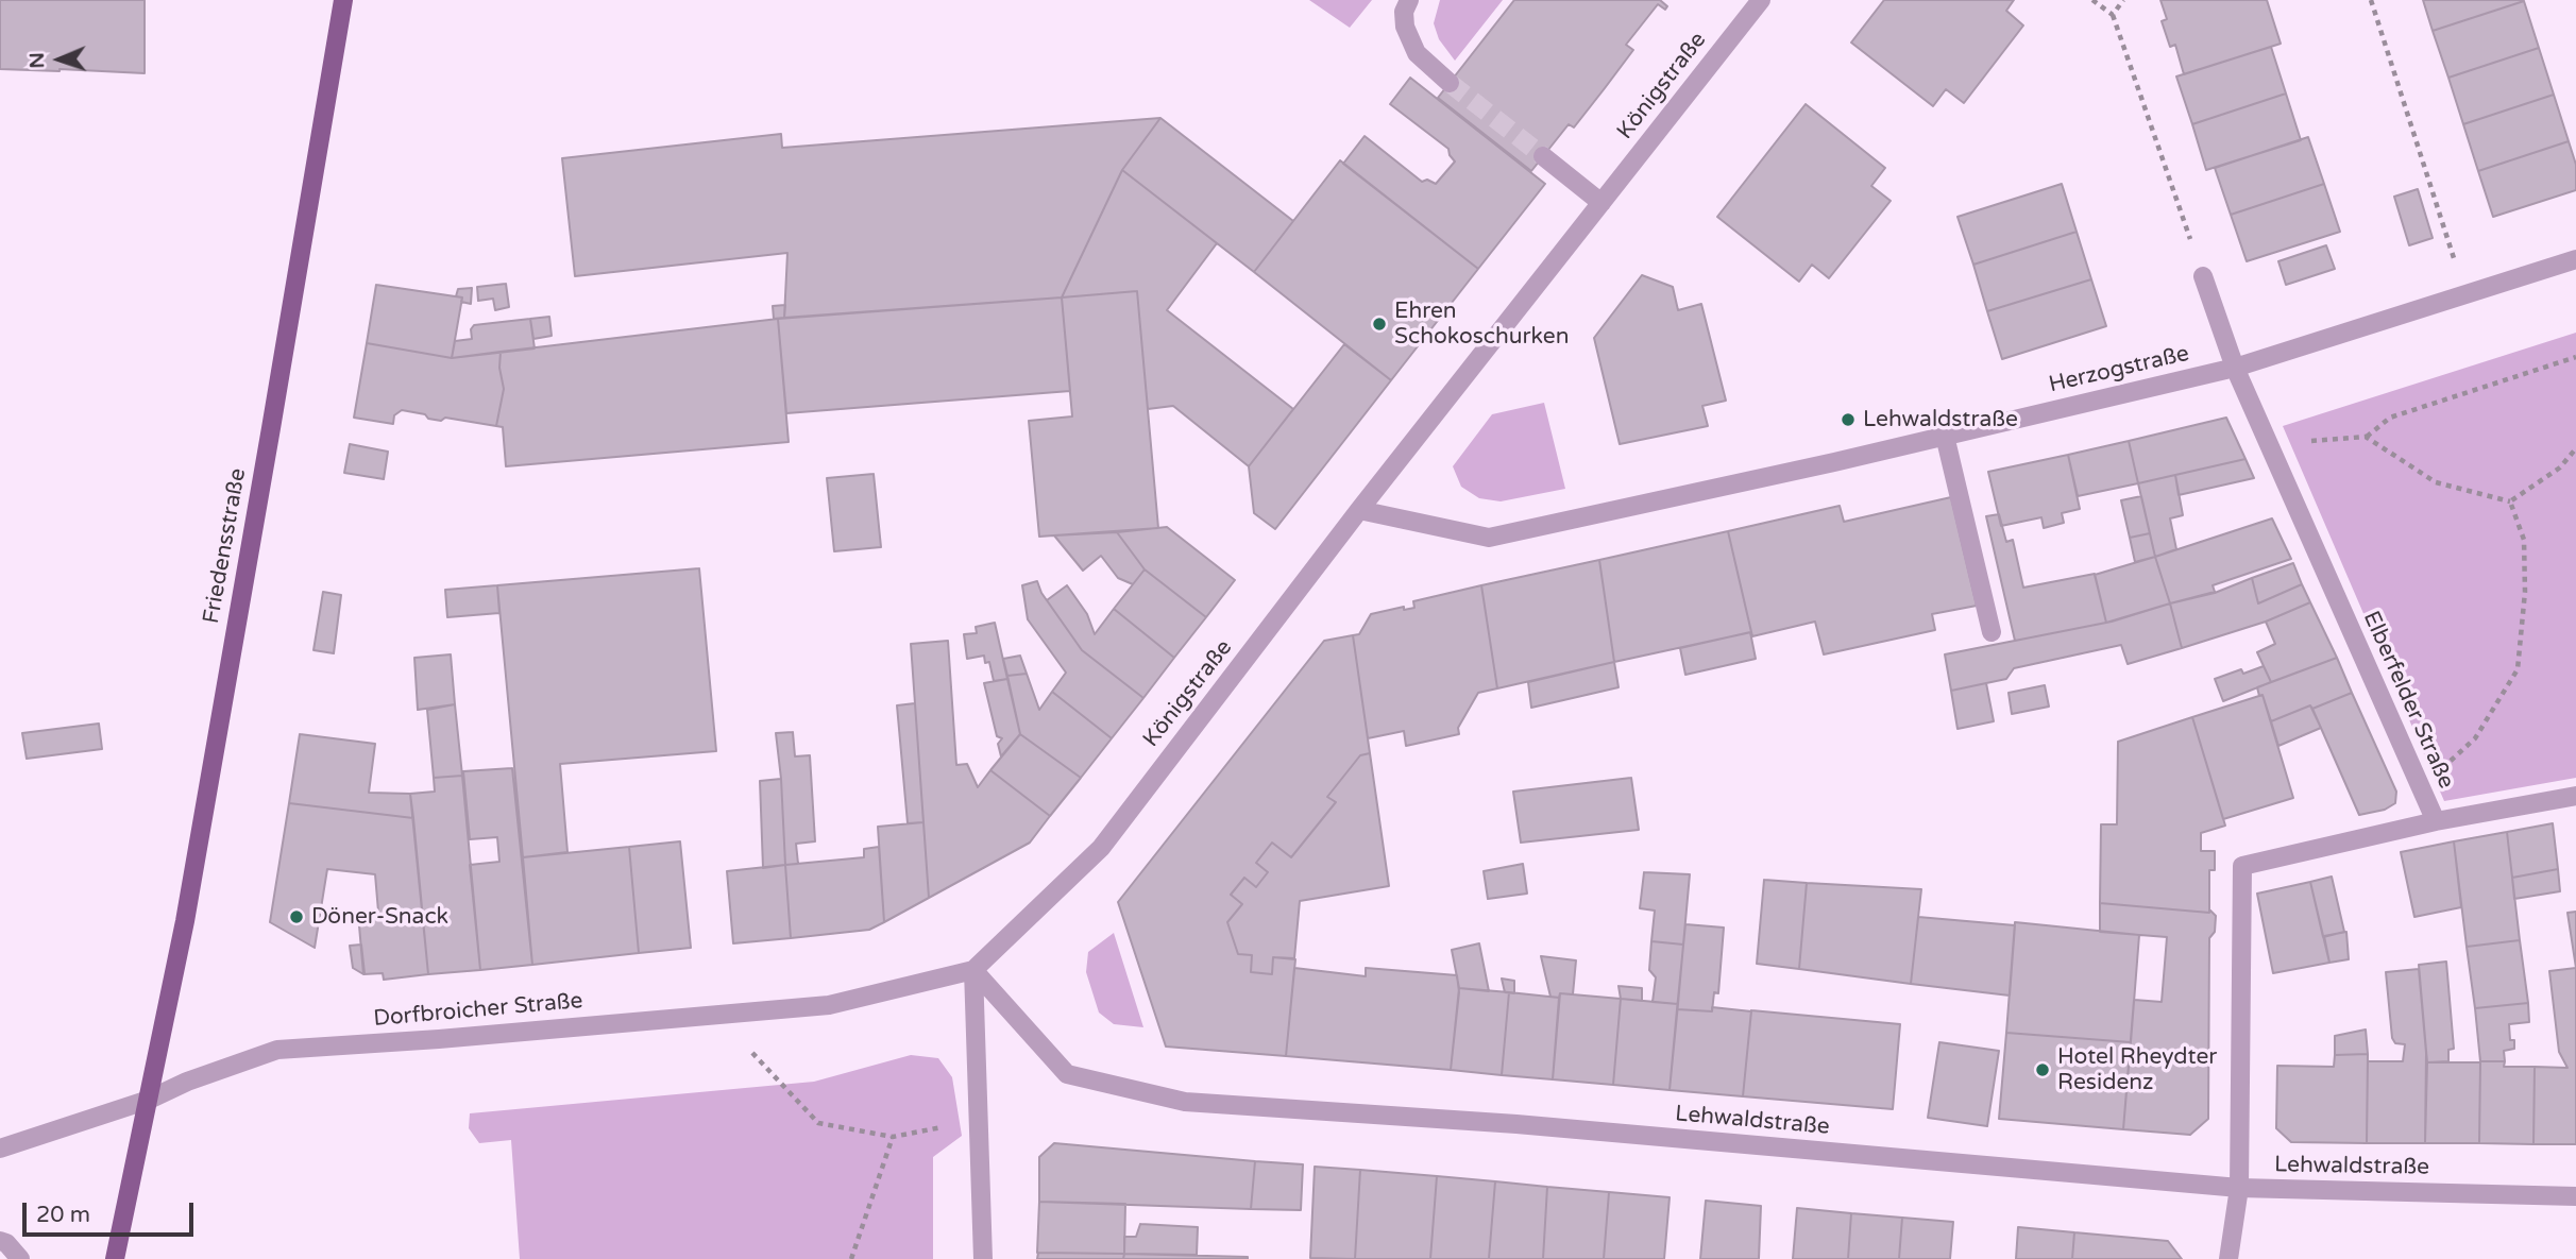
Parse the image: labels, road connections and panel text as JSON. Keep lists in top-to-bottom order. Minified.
{"streets":{"main road":["Friedensstraße"],"street":["Königstraße","Herzogstraße","Elberfelder Straße","Dorfbroicher Straße","Lehwaldstraße"]},"crossings":[["Königstraße","Herzogstraße"],["Königstraße","Dorfbroicher Straße"],["Königstraße","Lehwaldstraße"],["Herzogstraße","Elberfelder Straße"],["Friedensstraße","Dorfbroicher Straße"],["Elberfelder Straße","Lehwaldstraße"],["Dorfbroicher Straße","Lehwaldstraße"]],"places":["Ehren Schokoschurken","Lehwaldstraße","Döner-Snack","Hotel Rheydter Residenz"],"scale_bar":"20 m","north":"left"}
